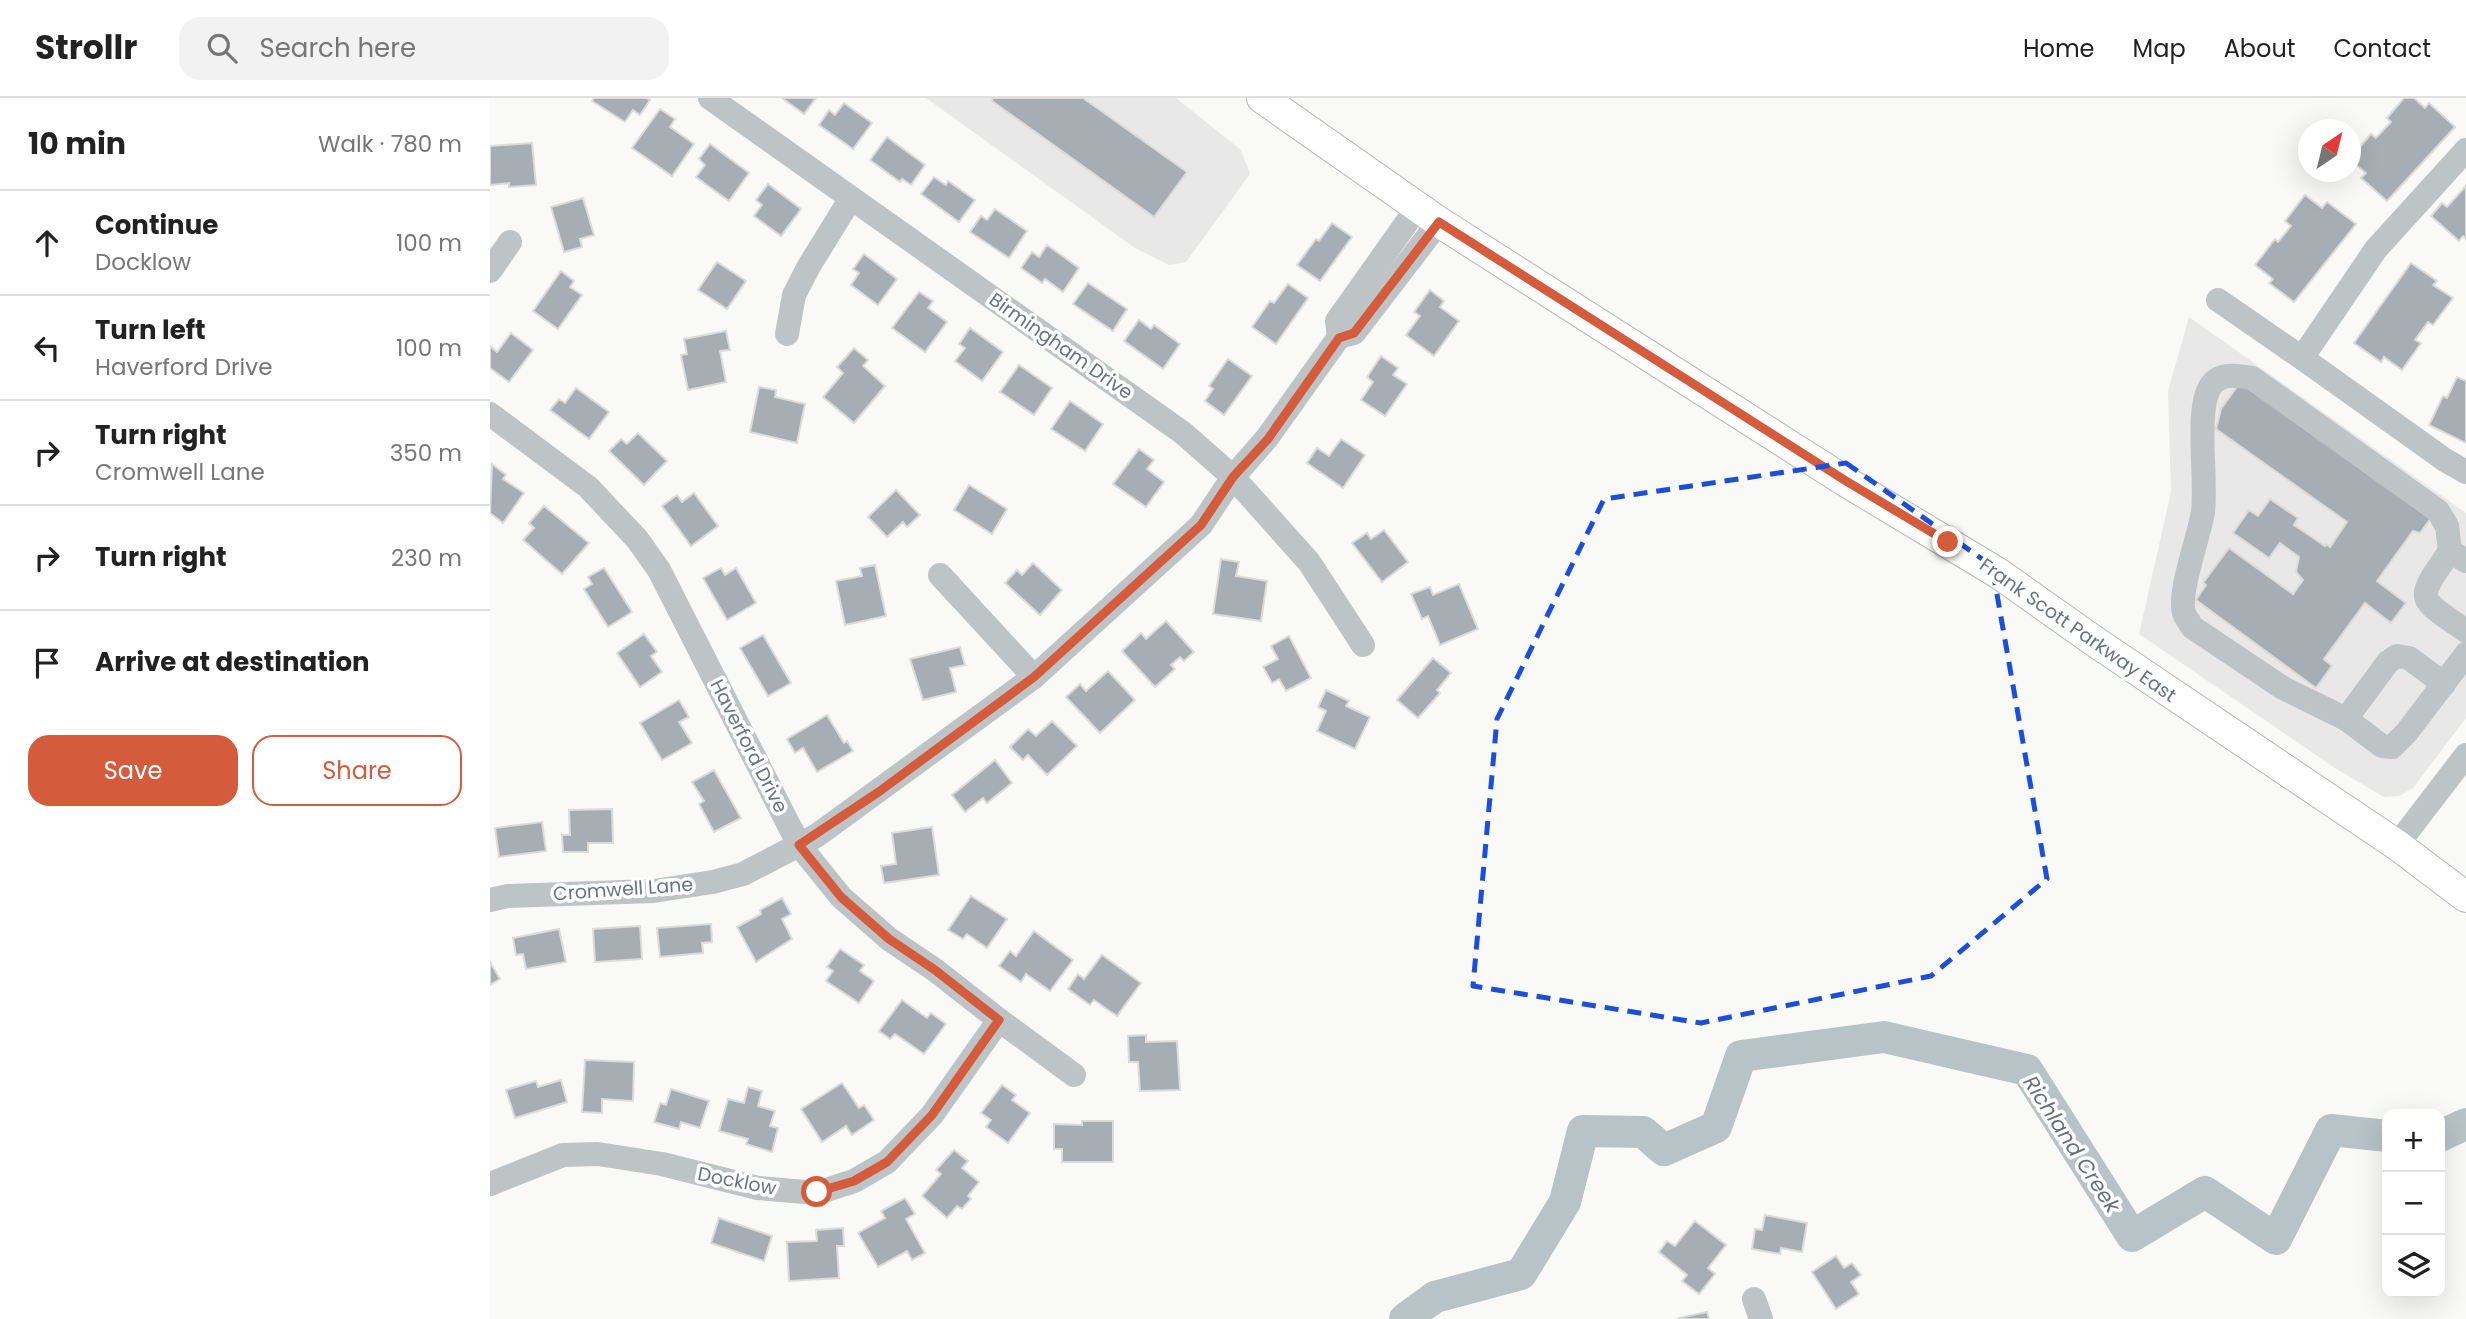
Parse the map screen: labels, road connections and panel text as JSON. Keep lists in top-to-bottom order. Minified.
{"streets":{"main road":["Frank Scott Parkway East"],"street":["Birmingham Drive","Haverford Drive","Cromwell Lane","Docklow"]},"crossings":[["Birmingham Drive","Cromwell Lane"],["Frank Scott Parkway East","Cromwell Lane"],["Haverford Drive","Cromwell Lane"],["Haverford Drive","Docklow"]],"water":["Richland Creek"],"north":"top right","page":{"header":"Strollr","search":"Search here","nav":["Home","Map","About","Contact"],"heading":["10 min","Walk · 780 m"],"list":[["Continue","Docklow","100 m"],["Turn left","Haverford Drive","100 m"],["Turn right","Cromwell Lane","350 m"],["Turn right","230 m"],"Arrive at destination"],"buttons":["Save","Share"],"map_buttons":["+","−"]}}
